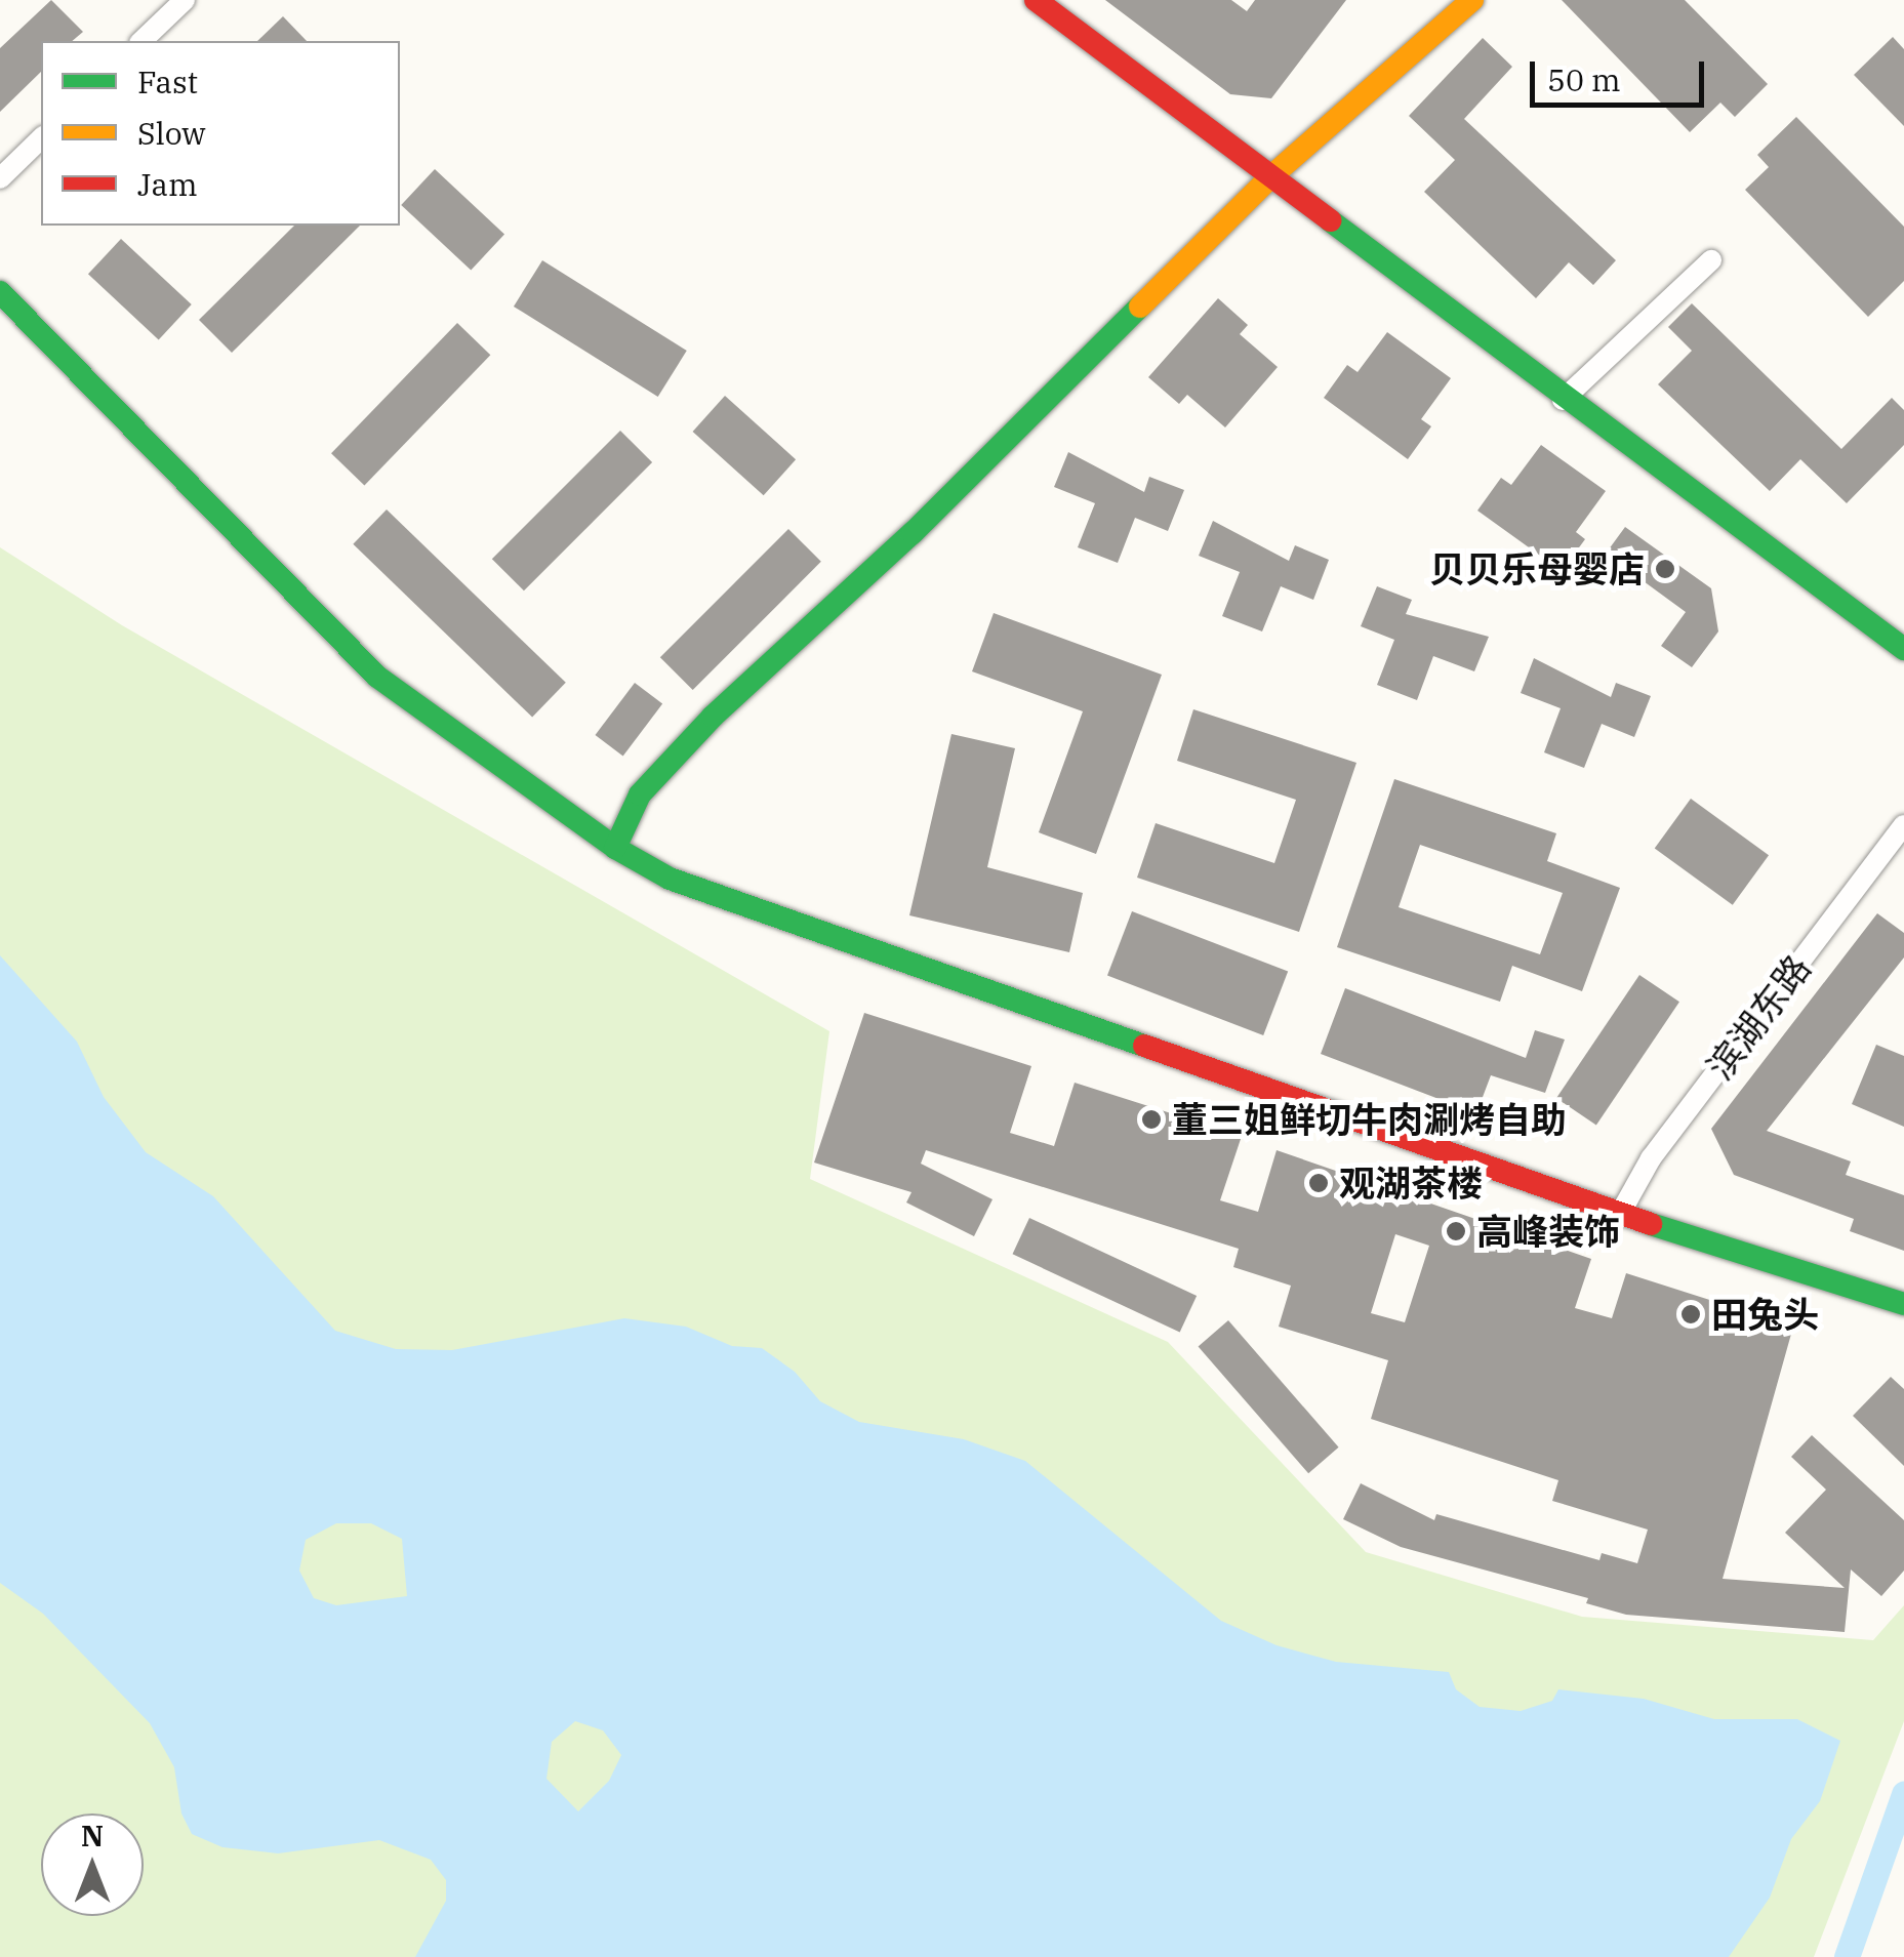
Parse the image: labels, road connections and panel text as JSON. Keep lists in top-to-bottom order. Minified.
{"streets":{"street":["滨湖东路"]},"places":["贝贝乐母婴店","董三姐鲜切牛肉涮烤自助","观湖茶楼","高峰装饰","田兔头"],"legend":["Fast","Slow","Jam"],"scale_bar":"50 m","north":"top"}
